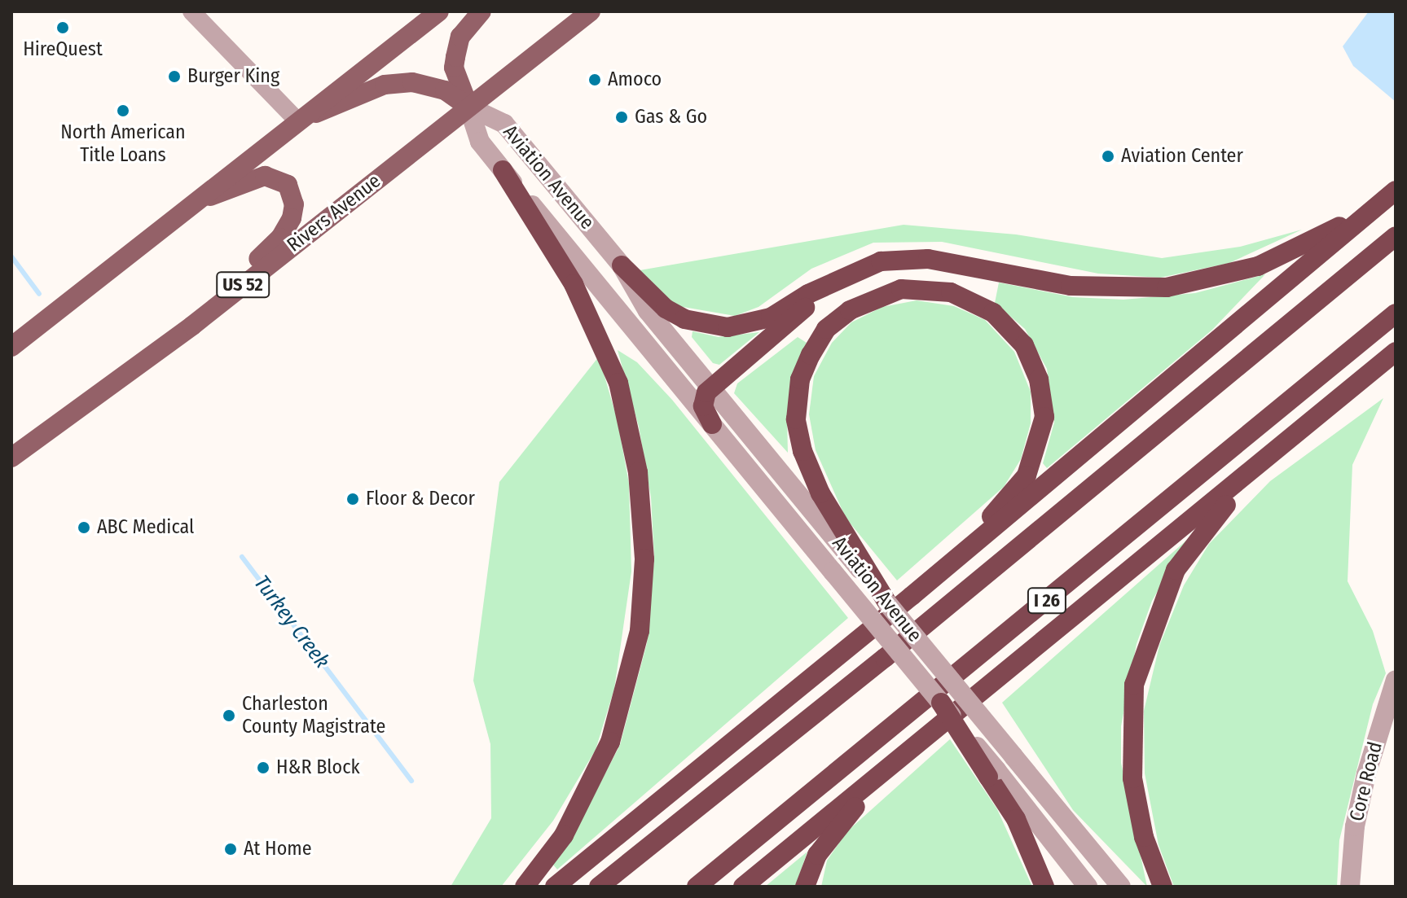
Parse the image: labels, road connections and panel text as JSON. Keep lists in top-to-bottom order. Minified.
{"streets":{"highway":["I 26"],"main road":["Rivers Avenue","US 52"],"street":["Aviation Avenue","Core Road"]},"crossings":[["Aviation Avenue","Rivers Avenue"]],"water":["Turkey Creek"],"places":["HireQuest","Burger King","Amoco","North American Title Loans","Gas & Go","Aviation Center","Floor & Decor","ABC Medical","Charleston County Magistrate","H&R Block","At Home"]}
